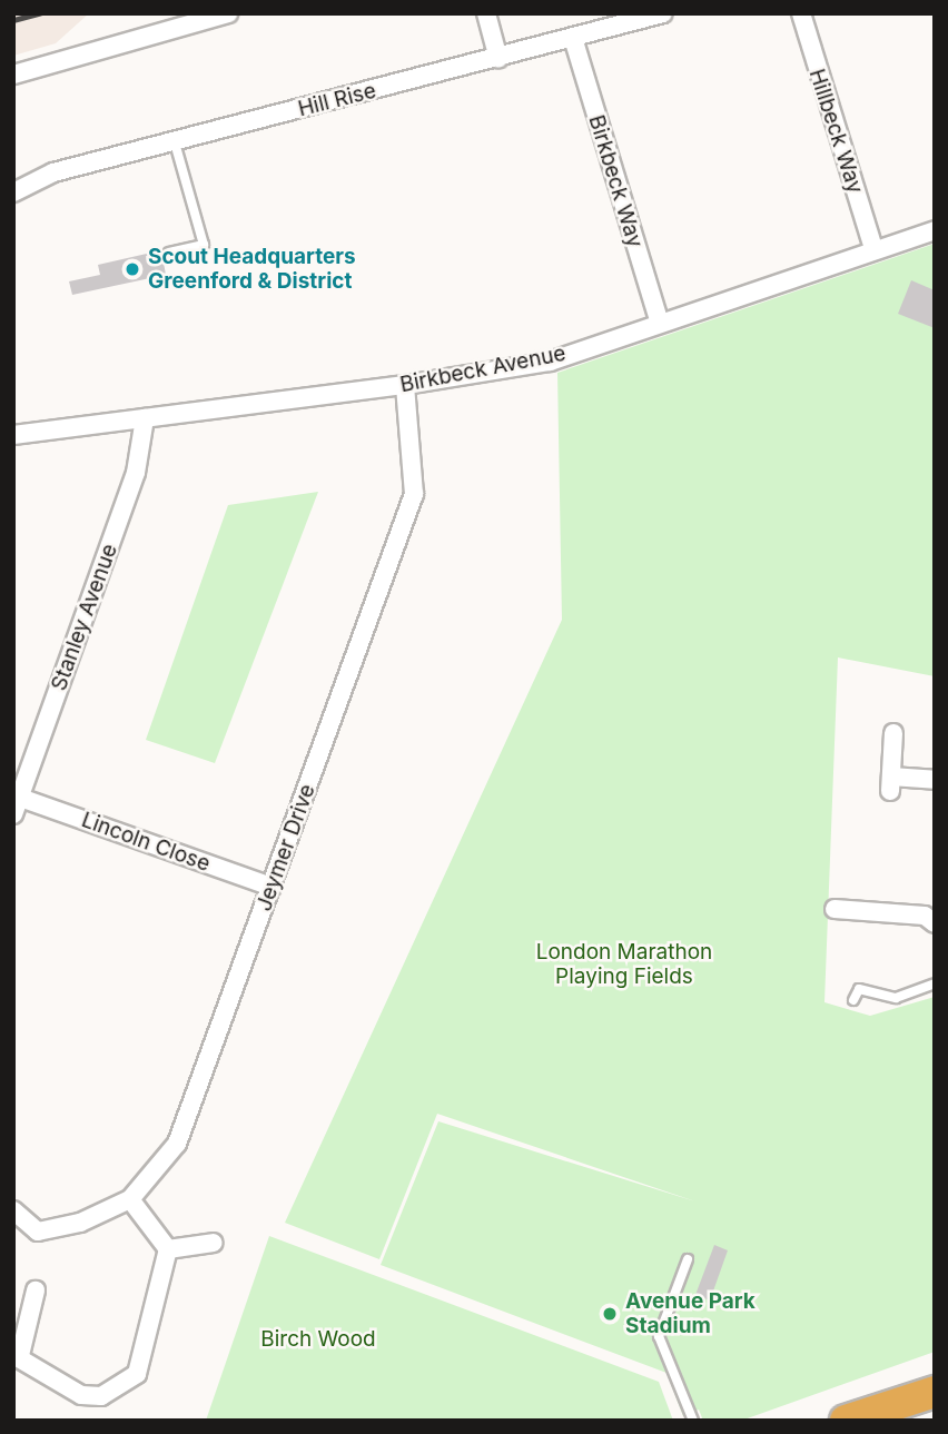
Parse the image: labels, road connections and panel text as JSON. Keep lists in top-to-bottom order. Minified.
{"streets":{"street":["Hill Rise","Hillbeck Way","Birkbeck Way","Birkbeck Avenue","Stanley Avenue","Lincoln Close","Jeymer Drive"]},"crossings":[["Hill Rise","Birkbeck Way"],["Hillbeck Way","Birkbeck Avenue"],["Birkbeck Way","Birkbeck Avenue"],["Birkbeck Avenue","Stanley Avenue"],["Birkbeck Avenue","Jeymer Drive"],["Stanley Avenue","Lincoln Close"],["Lincoln Close","Jeymer Drive"]],"parks":["London Marathon Playing Fields","Birch Wood"],"places":["Scout Headquarters Greenford & District","Avenue Park Stadium"]}
